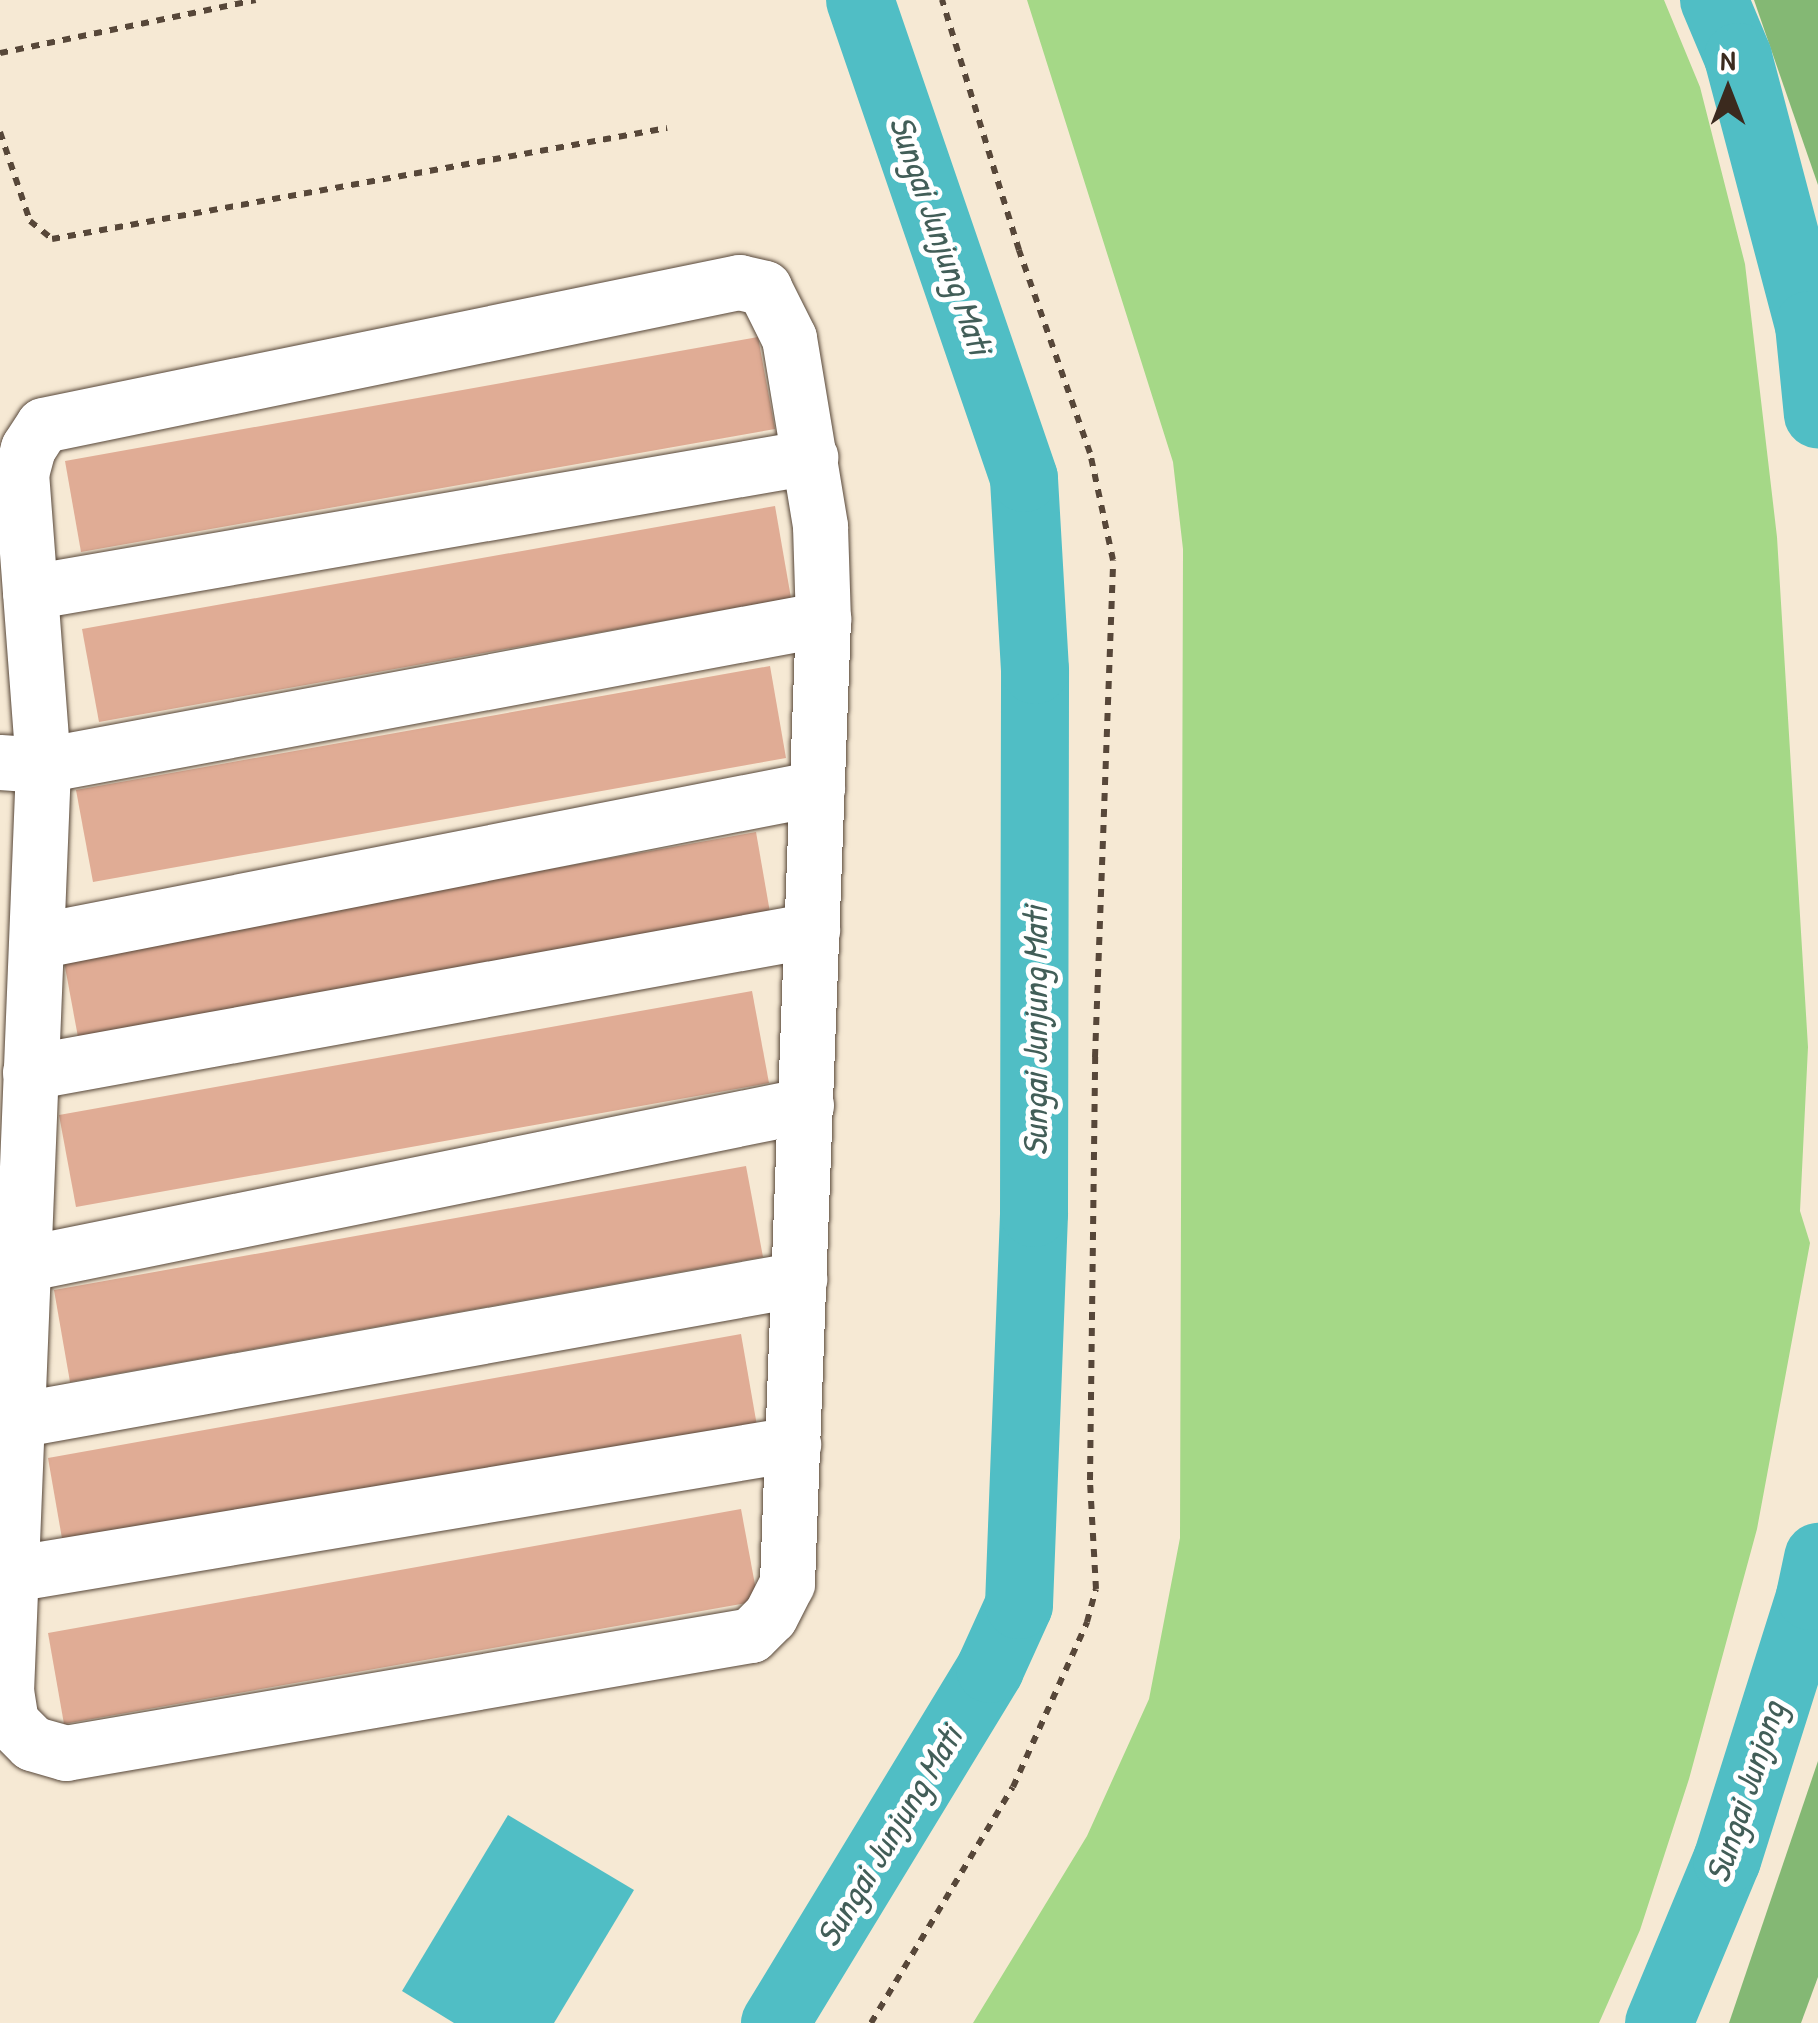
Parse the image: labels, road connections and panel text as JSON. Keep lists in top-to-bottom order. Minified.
{"water":["Sungai Junjung Mati","Sungai Junjong"],"north":"top"}
